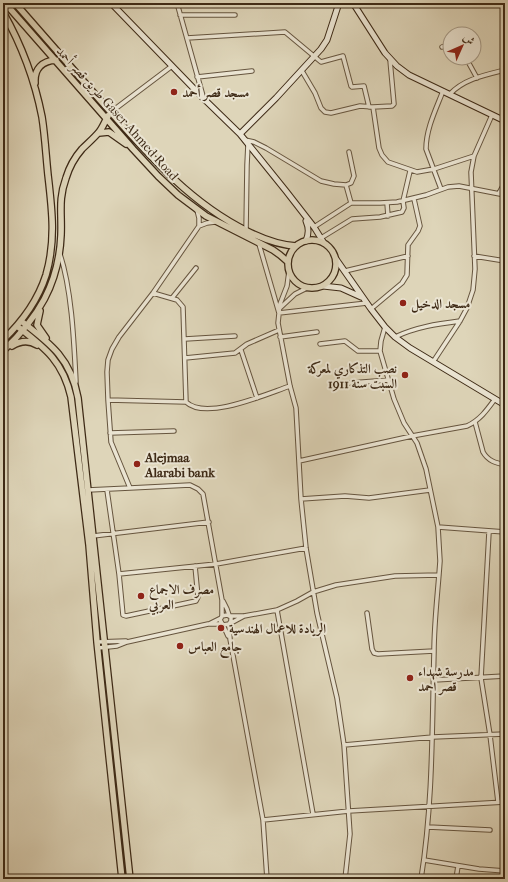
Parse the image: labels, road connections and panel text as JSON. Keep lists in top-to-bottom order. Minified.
{"streets":{"main road":["طريق قصر أحمد Gaser Ahmed Road"]},"places":["مسجد قصر أحمد","مسجد الدخيل","نصب التذكاري لمعركة السبت سنة 1911","Alejmaa Alarabi bank","مصرف الاجماع العربي","الريادة للاعمال الهندسية","جامع العباس","مدرسة شهداء قصر احمد"],"north":"top right"}
